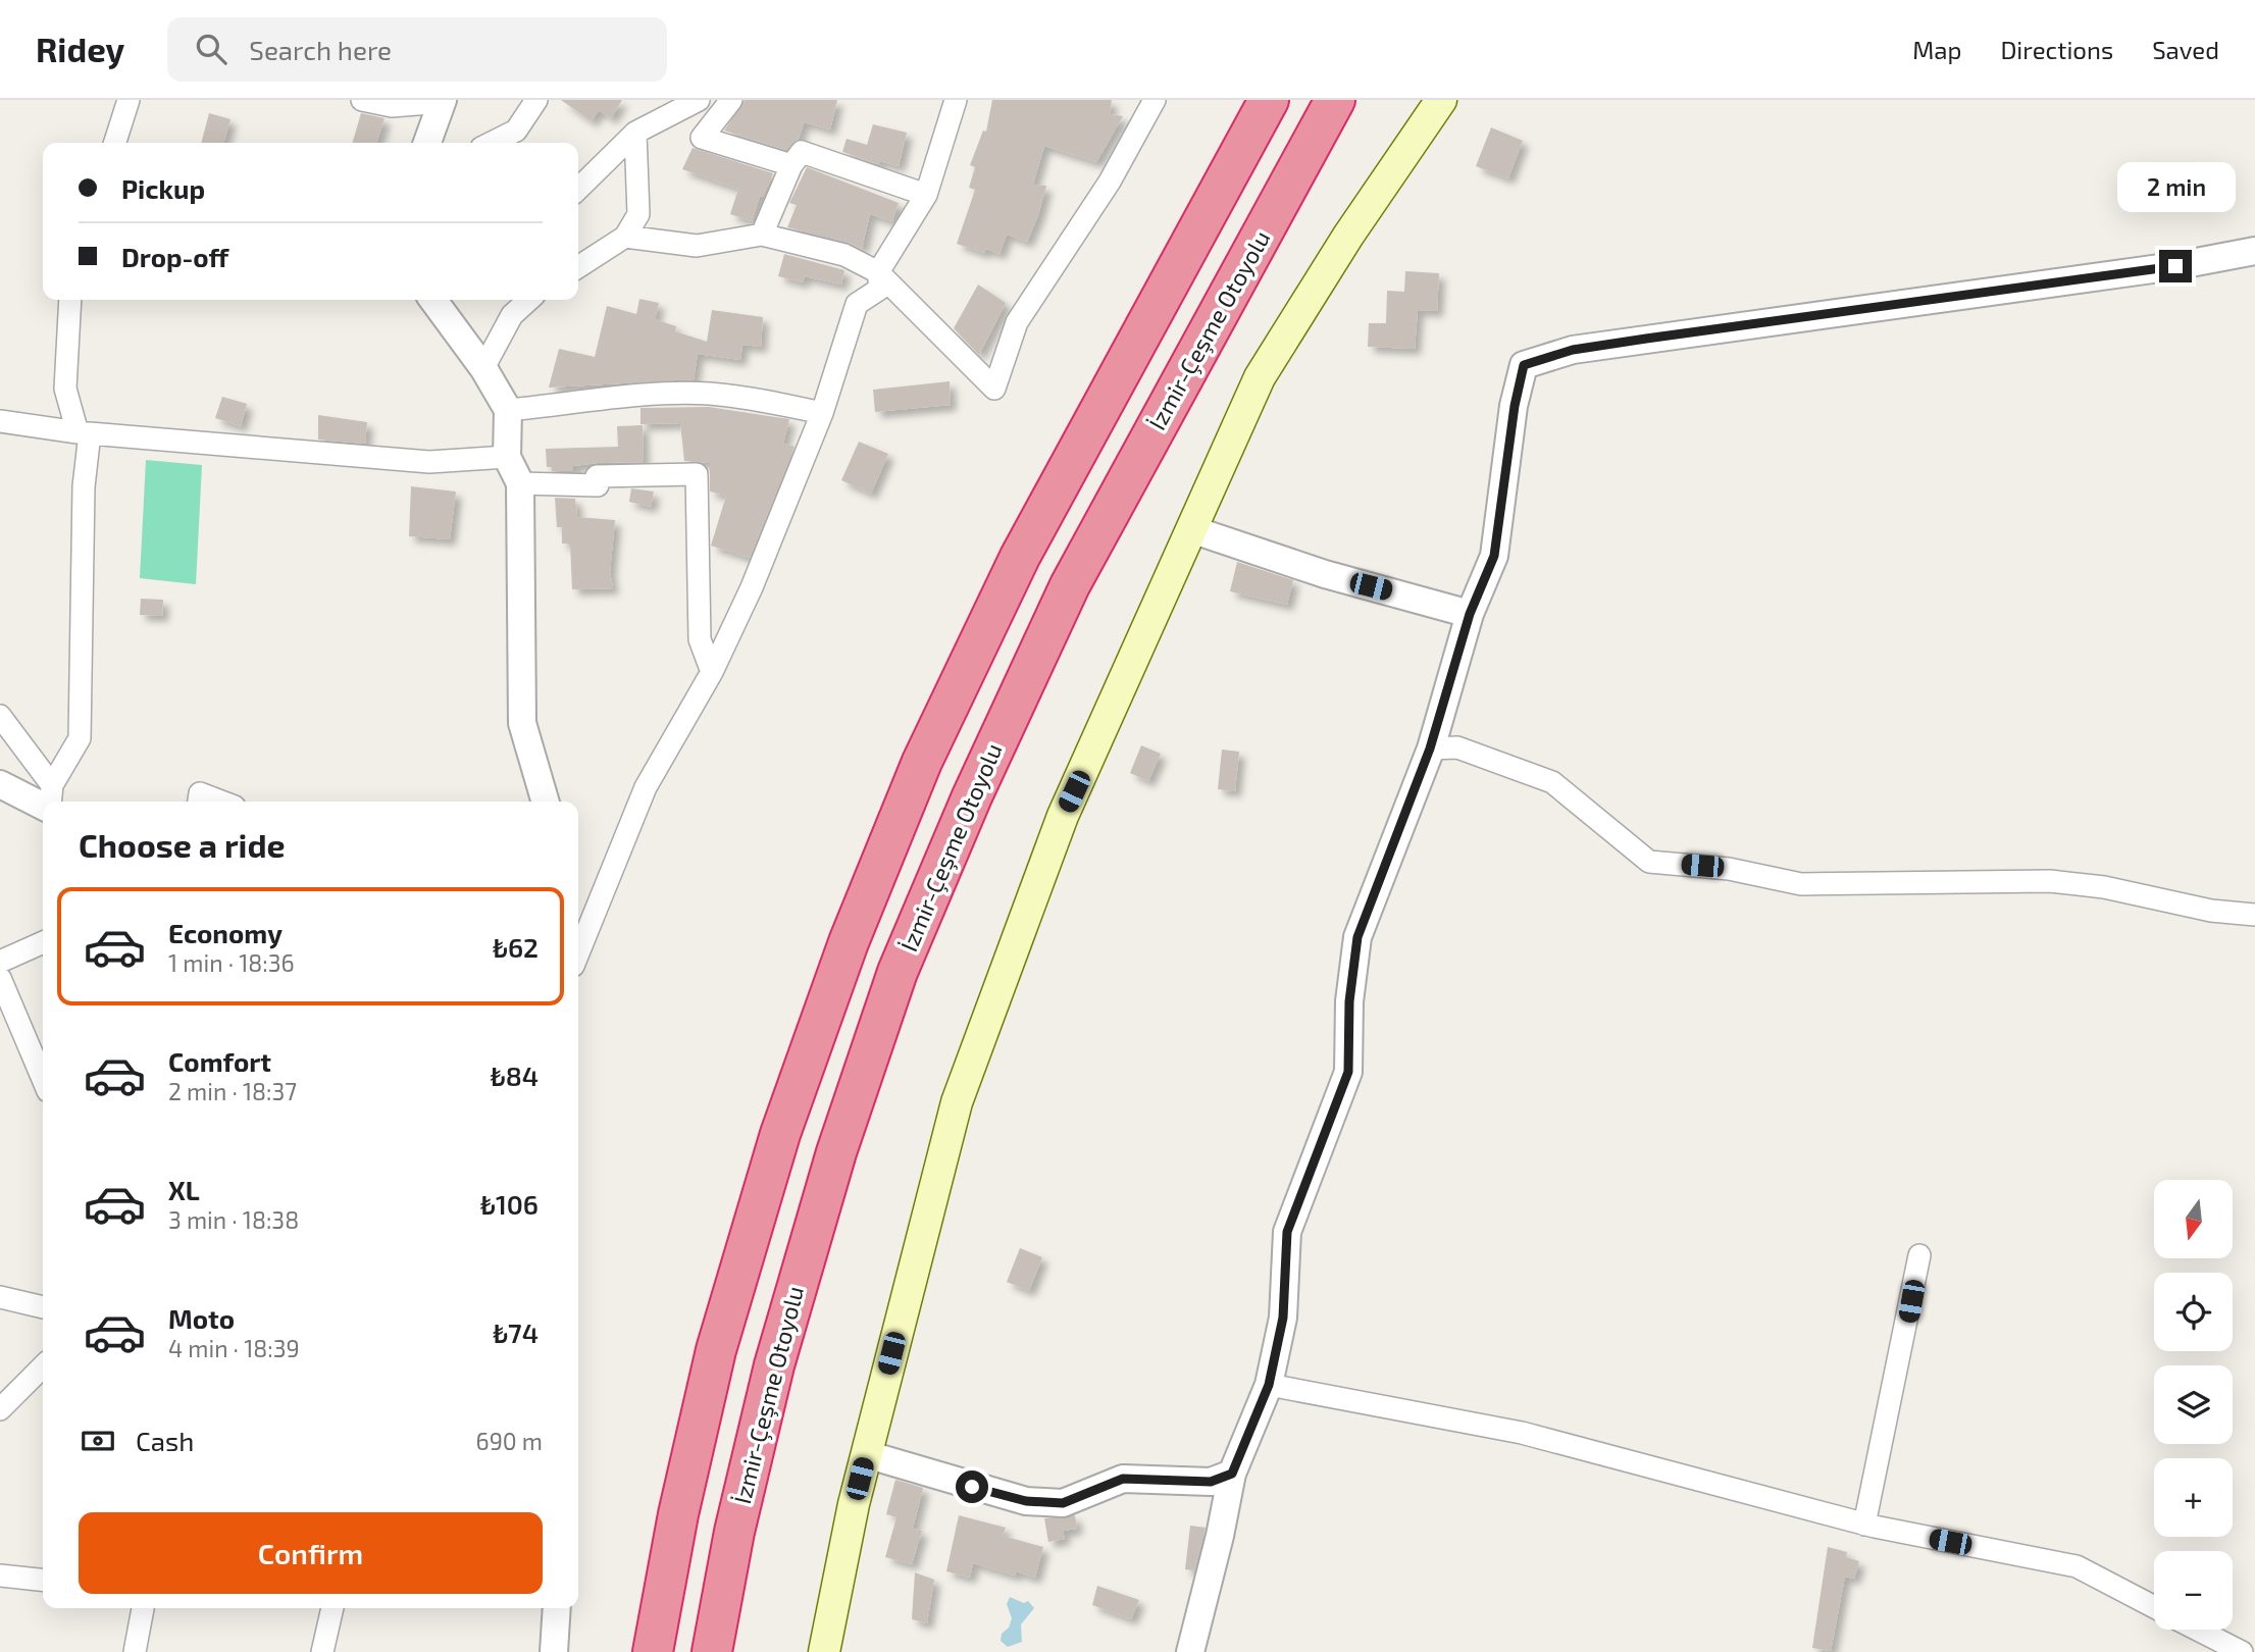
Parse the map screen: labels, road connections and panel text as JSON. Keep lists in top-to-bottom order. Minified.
{"streets":{"highway":["İzmir-Çeşme Otoyolu"]},"north":"bottom","page":{"header":"Ridey","search":"Search here","nav":["Map","Directions","Saved"],"banner":["Pickup","Drop-off"],"bubble":"2 min","heading":"Choose a ride","list":[{"name":"Economy","note":"1 min · 18:36","value":"₺62"},{"name":"Comfort","note":"2 min · 18:37","value":"₺84"},{"name":"XL","note":"3 min · 18:38","value":"₺106"},{"name":"Moto","note":"4 min · 18:39","value":"₺74"}],"map_buttons":["+","−"],"pay":["Cash","690 m"],"buttons":"Confirm"}}
